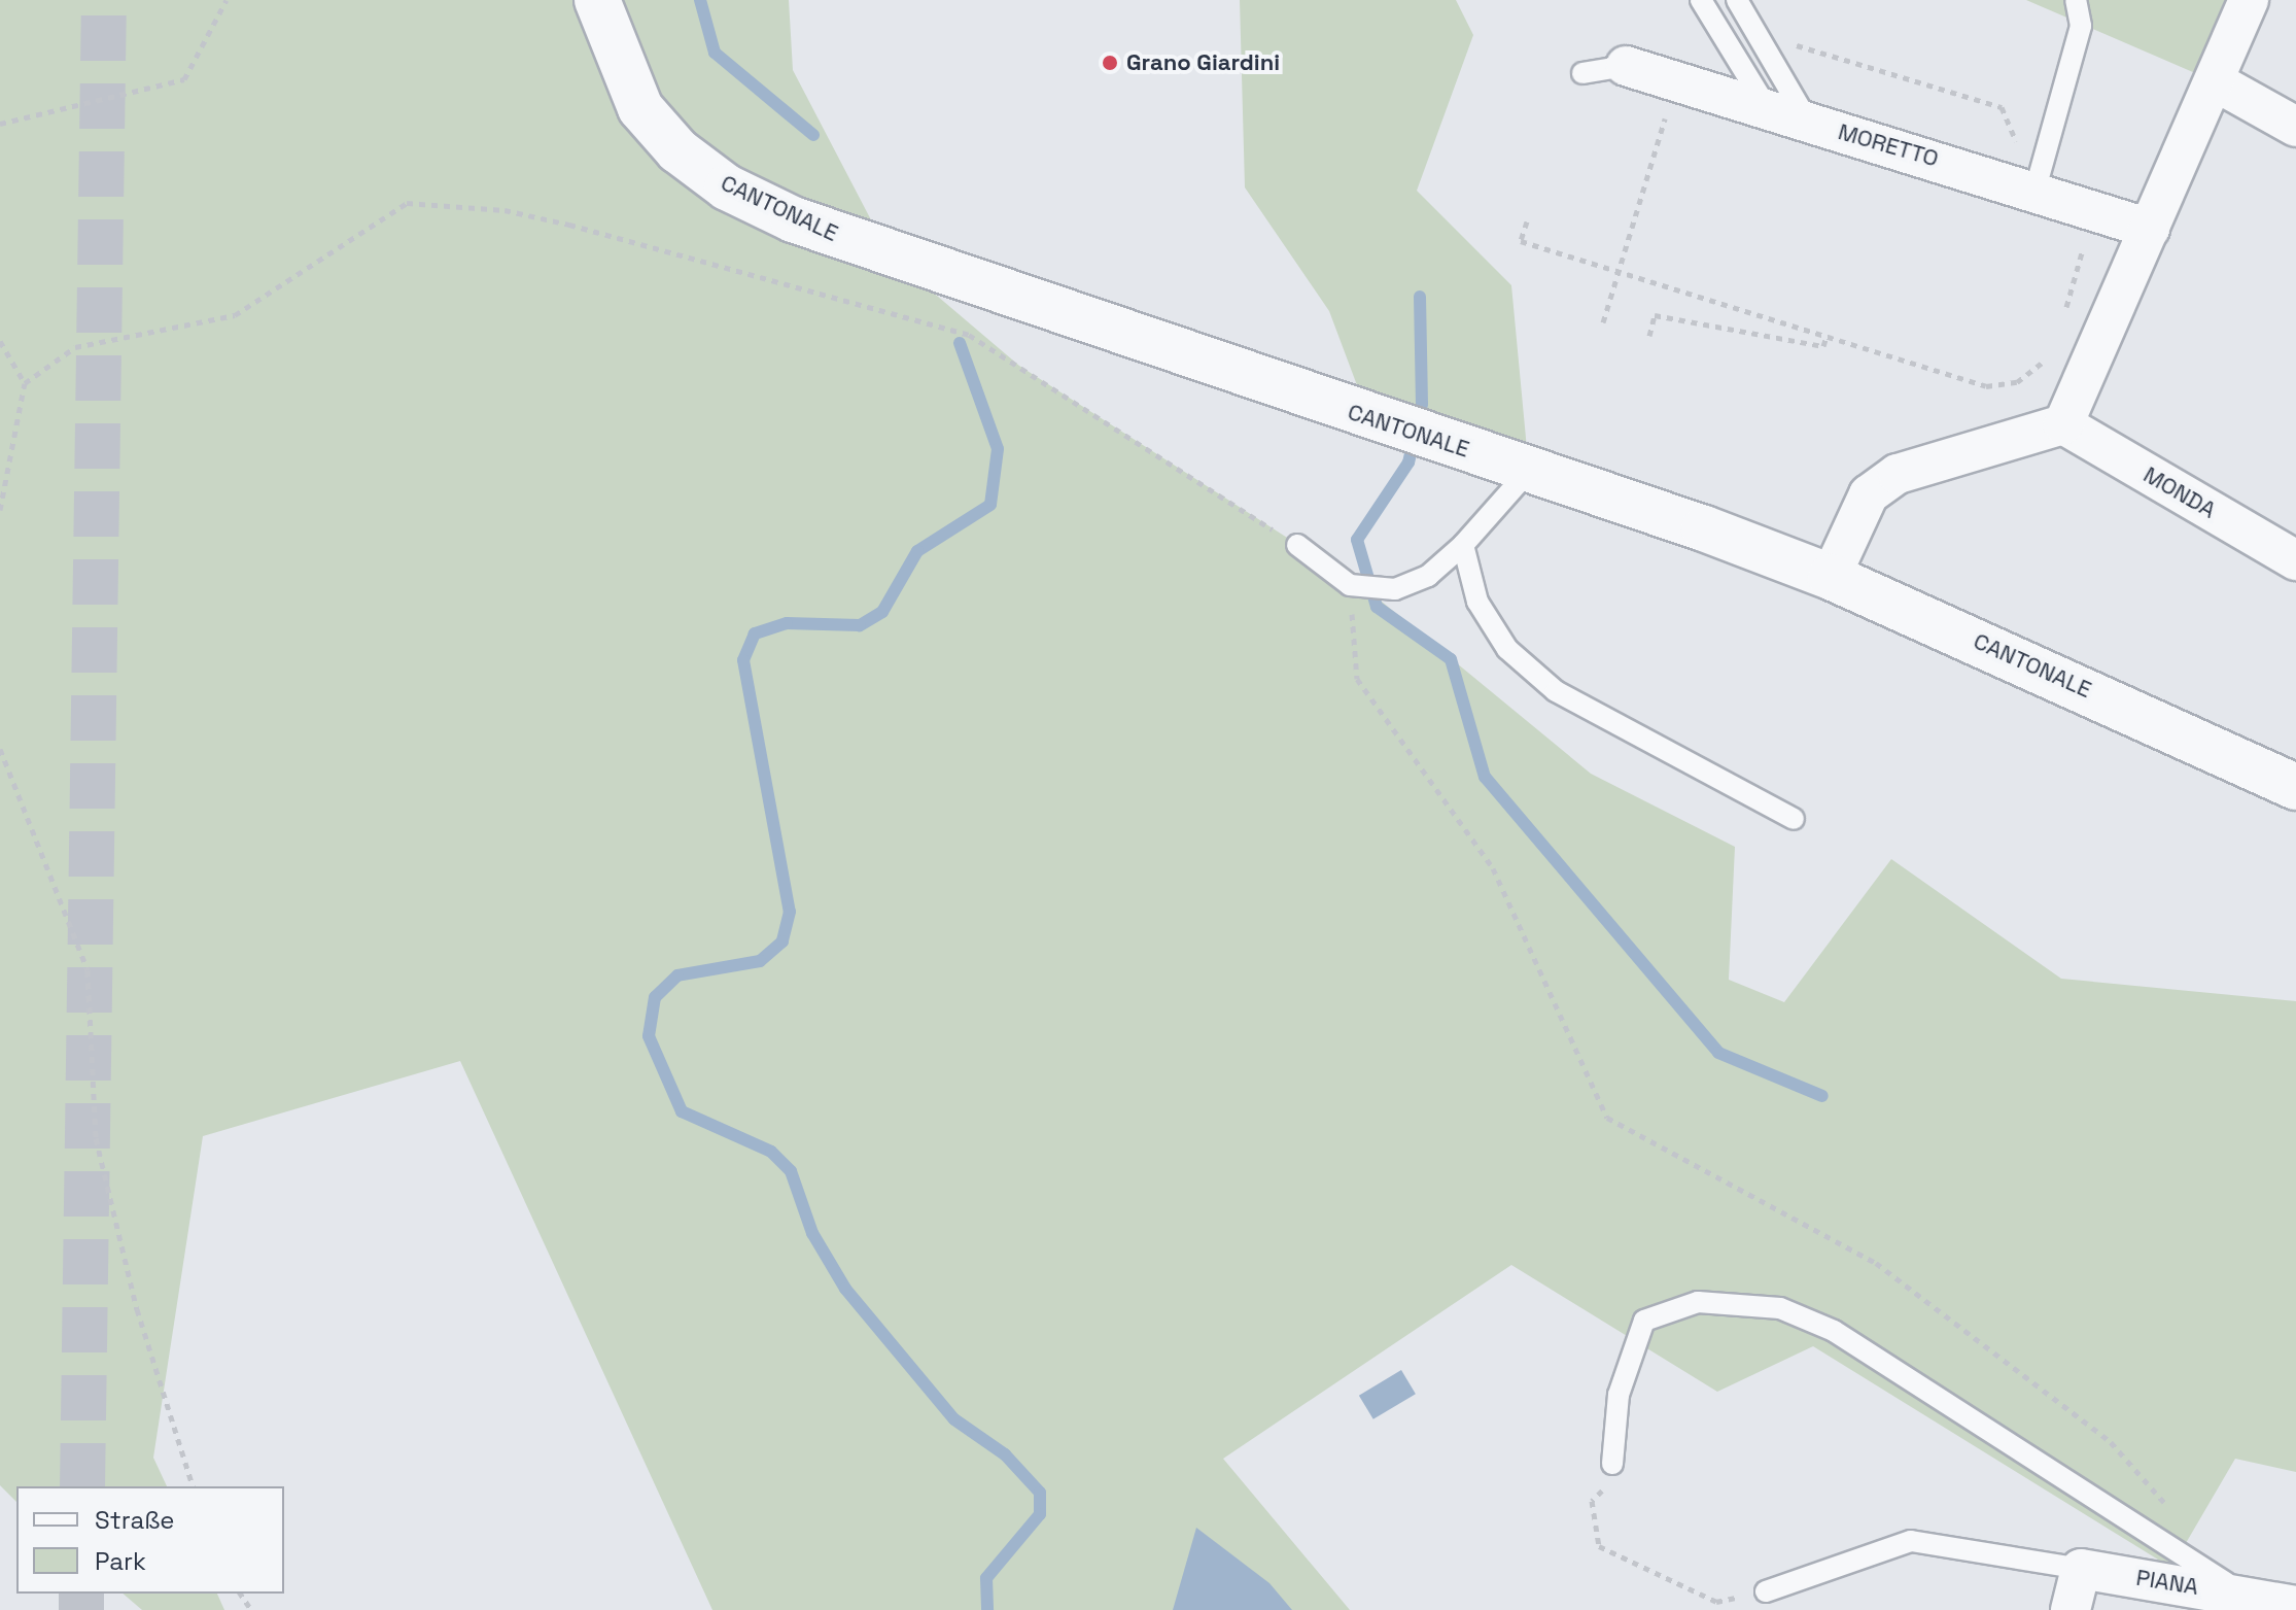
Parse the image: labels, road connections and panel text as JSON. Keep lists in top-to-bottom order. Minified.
{"streets":{"street":["MORETTO","CANTONALE","MONDA","PIANA"]},"places":["Grano Giardini"],"legend":["Straße","Park"]}
